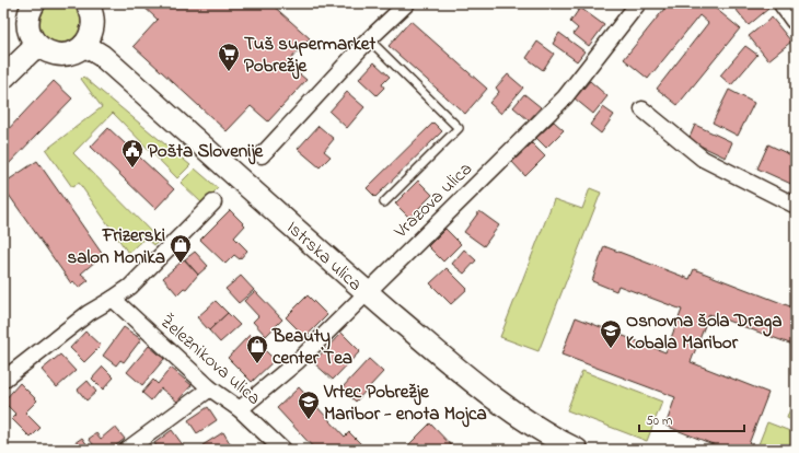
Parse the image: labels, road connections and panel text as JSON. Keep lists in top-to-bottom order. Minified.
{"streets":{"street":["Vrazova ulica","Istrska ulica","Železnikova ulica"]},"crossings":[["Vrazova ulica","Istrska ulica"],["Vrazova ulica","Železnikova ulica"]],"places":{"supermarket":["Tuš supermarket Pobrežje"],"public building":["Pošta Slovenije"],"shop":["Frizerski salon Monika","Beauty center Tea"],"school or university":["Osnovna šola Draga Kobala Maribor","Vrtec Pobrežje Maribor - enota Mojca"]},"scale_bar":"50 m"}
